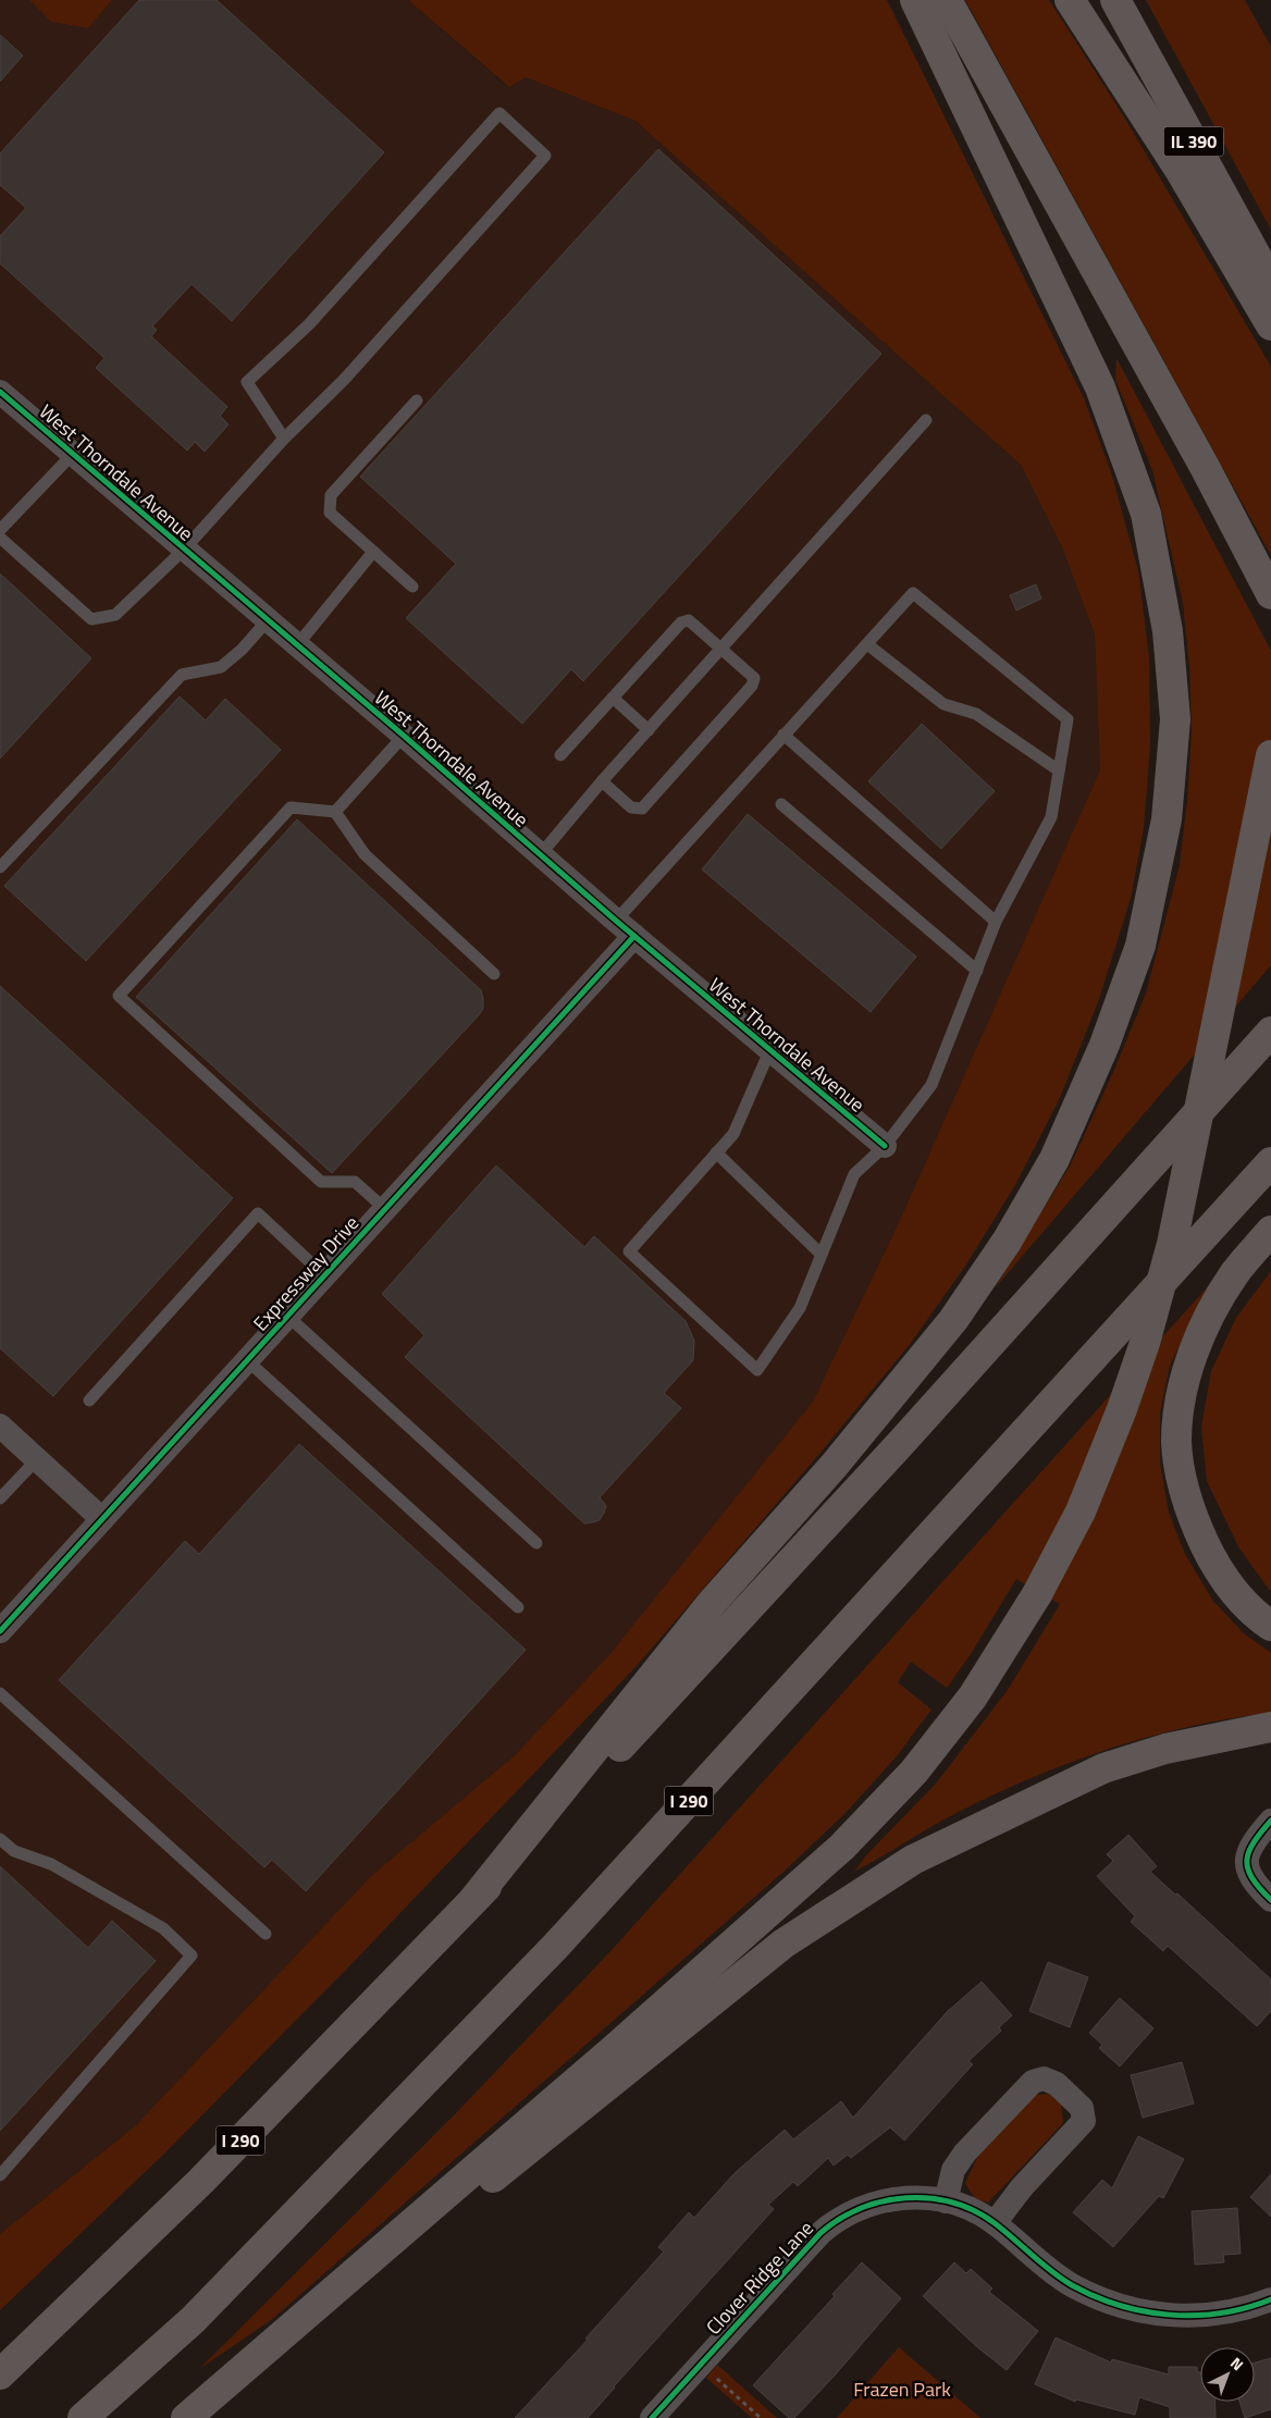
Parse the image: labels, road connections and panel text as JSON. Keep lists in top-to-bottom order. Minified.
{"streets":{"highway":["IL 390","I 290"],"street":["West Thorndale Avenue","Expressway Drive","Clover Ridge Lane"]},"crossings":[["West Thorndale Avenue","Expressway Drive"]],"parks":["Frazen Park"],"north":"top right"}
